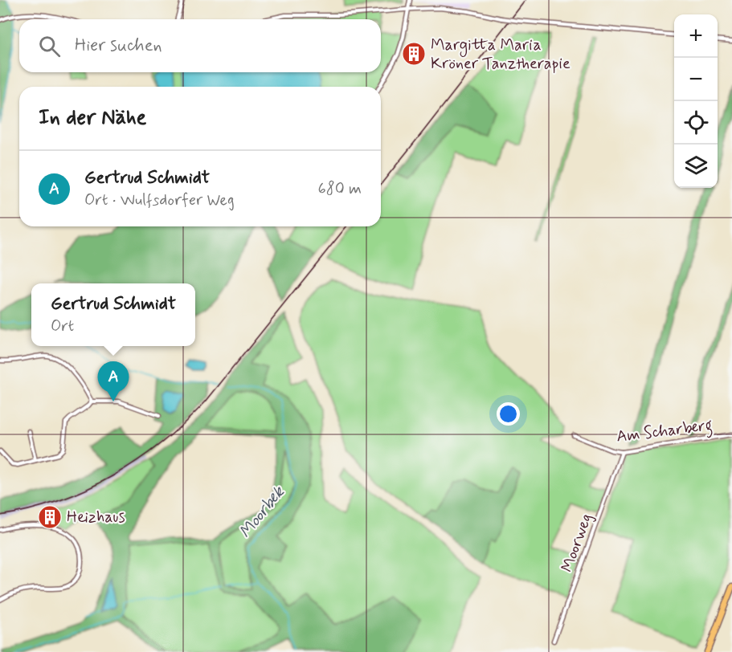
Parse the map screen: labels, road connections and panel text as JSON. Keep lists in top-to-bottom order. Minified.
{"streets":{"street":["Am Scharberg","Moorweg"]},"crossings":[["Am Scharberg","Moorweg"]],"water":["Moorbek"],"places":{"building":["Margitta Maria Kröner Tanztherapie","Heizhaus"]},"page":{"map_buttons":["+","−"],"search":"Hier suchen","heading":"In der Nähe","list":[{"mark":"A","name":"Gertrud Schmidt","note":"Ort · Wulfsdorfer Weg","value":"680 m"}],"popup":["Gertrud Schmidt","Ort"],"pins":"A"}}
